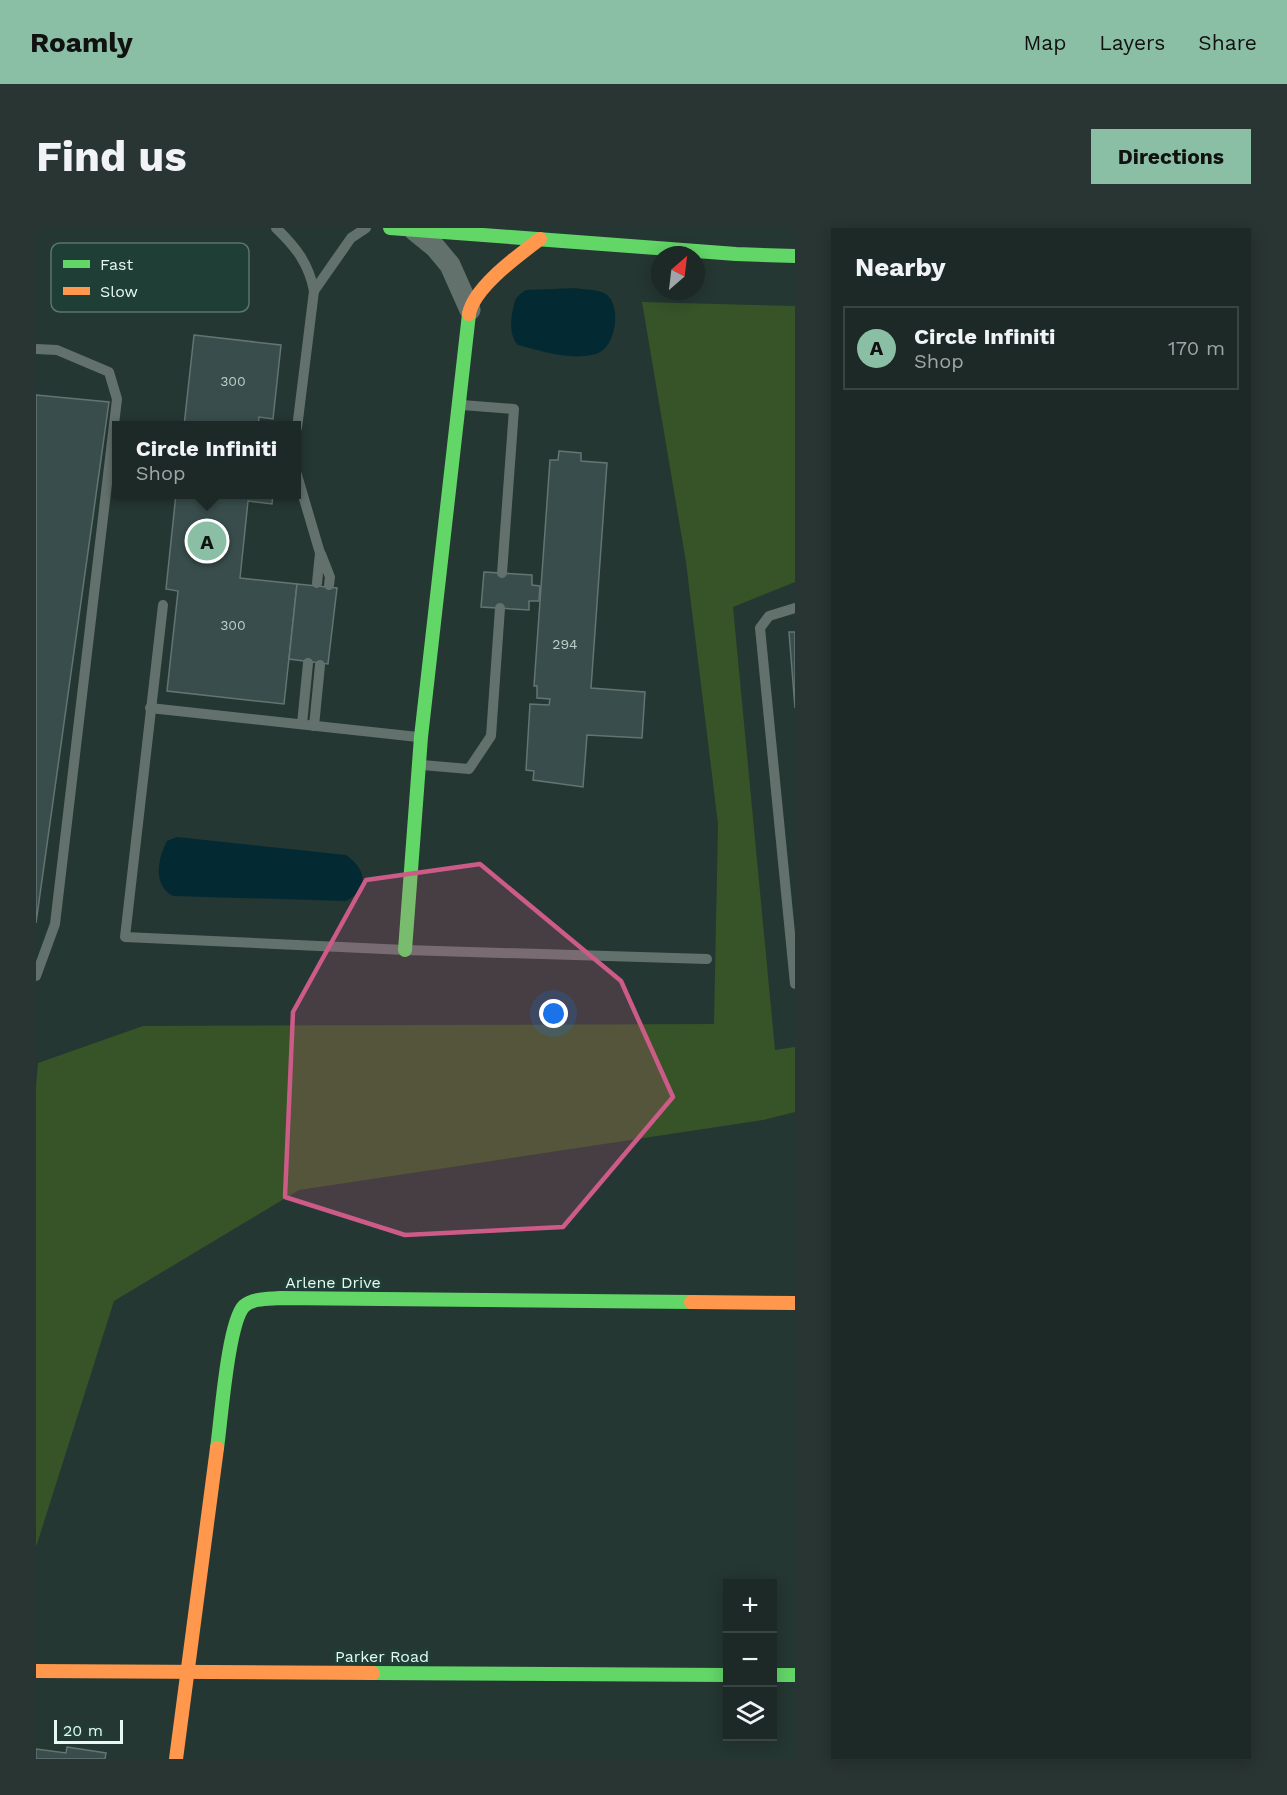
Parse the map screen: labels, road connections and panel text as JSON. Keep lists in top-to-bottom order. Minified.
{"streets":{"main road":["Arlene Drive","Parker Road"]},"crossings":[["Arlene Drive","Parker Road"]],"house_numbers":["300","300","294"],"legend":["Fast","Slow"],"scale_bar":"20 m","north":"top right","page":{"header":"Roamly","nav":["Map","Layers","Share"],"buttons":"Directions","title":"Find us","heading":"Nearby","list":[{"mark":"A","name":"Circle Infiniti","note":"Shop","value":"170 m"}],"popup":["Circle Infiniti","Shop"],"pins":"A","map_buttons":["+","−"],"scale":"20 m"}}
